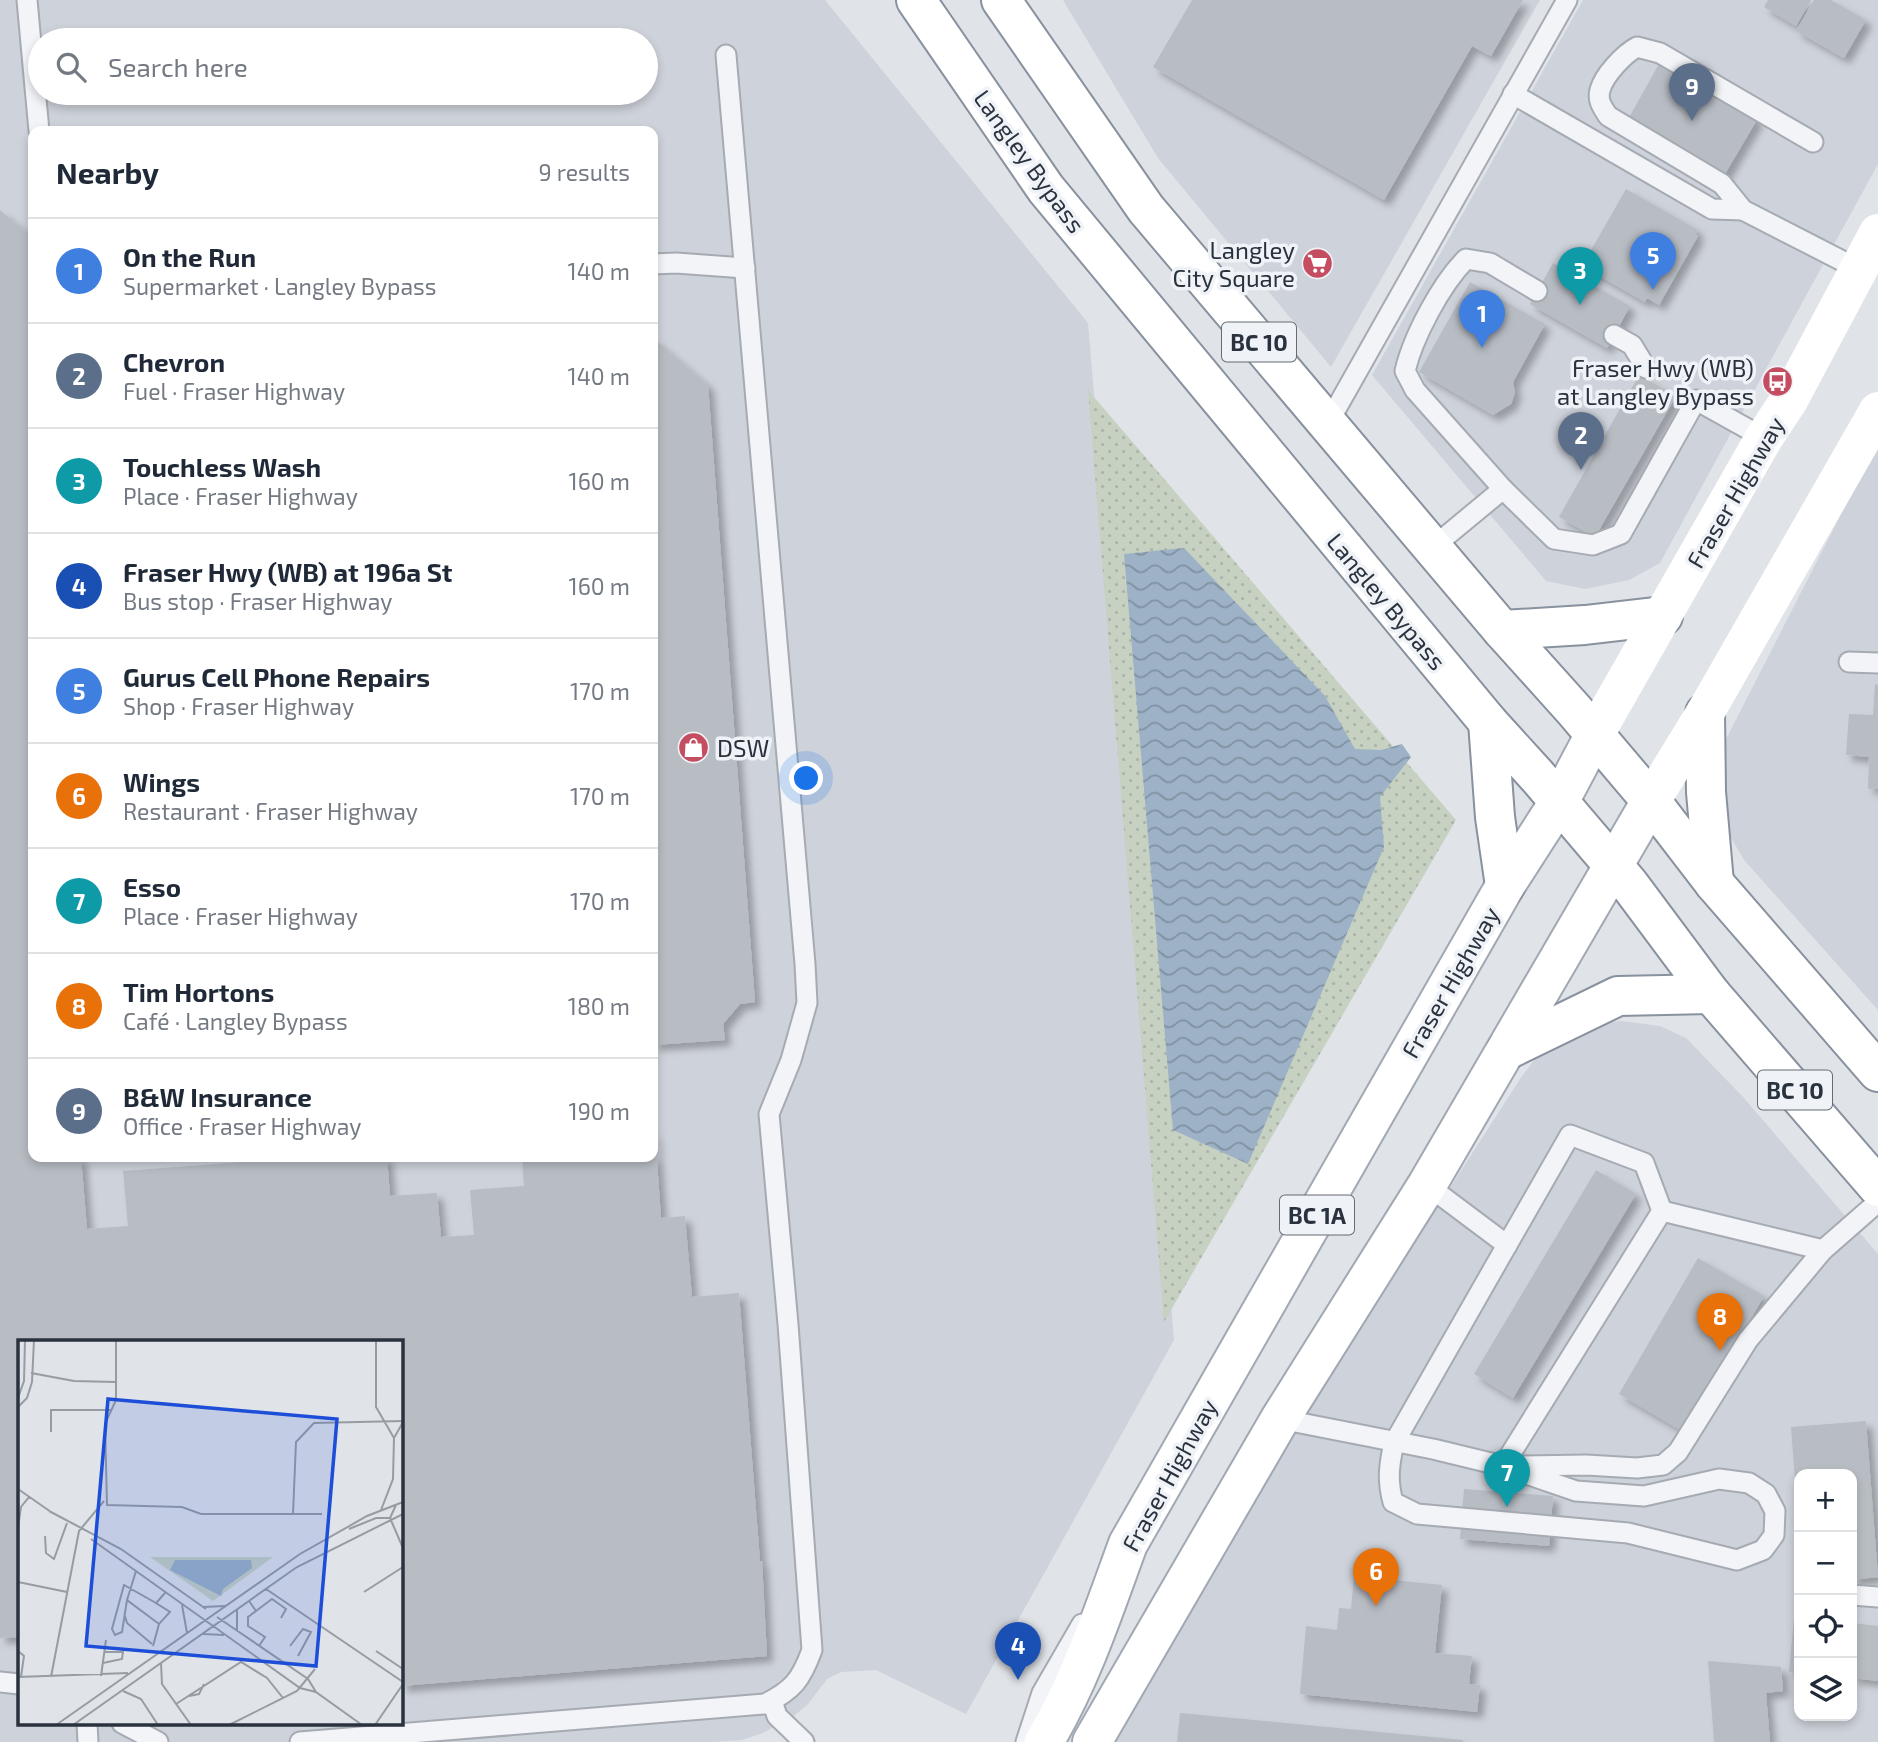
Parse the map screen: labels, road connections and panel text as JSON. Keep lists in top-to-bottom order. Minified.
{"streets":{"main road":["Langley Bypass","BC 10","Fraser Highway","BC 1A"]},"crossings":[["Langley Bypass","Fraser Highway"],["Langley Bypass","BC 1A"],["BC 10","Fraser Highway"],["BC 10","BC 1A"]],"places":{"supermarket":["Langley City Square"],"bus stop":["Fraser Hwy (WB) at Langley Bypass"],"shop":["DSW"]},"page":{"search":"Search here","pins":["9","5","3","1","2","8","7","6","4"],"heading":["Nearby","9 results"],"list":[{"mark":"1","name":"On the Run","note":"Supermarket · Langley Bypass","value":"140 m"},{"mark":"2","name":"Chevron","note":"Fuel · Fraser Highway","value":"140 m"},{"mark":"3","name":"Touchless Wash","note":"Place · Fraser Highway","value":"160 m"},{"mark":"4","name":"Fraser Hwy (WB) at 196a St","note":"Bus stop · Fraser Highway","value":"160 m"},{"mark":"5","name":"Gurus Cell Phone Repairs","note":"Shop · Fraser Highway","value":"170 m"},{"mark":"6","name":"Wings","note":"Restaurant · Fraser Highway","value":"170 m"},{"mark":"7","name":"Esso","note":"Place · Fraser Highway","value":"170 m"},{"mark":"8","name":"Tim Hortons","note":"Café · Langley Bypass","value":"180 m"},{"mark":"9","name":"B&W Insurance","note":"Office · Fraser Highway","value":"190 m"}],"map_buttons":["+","−"]}}
